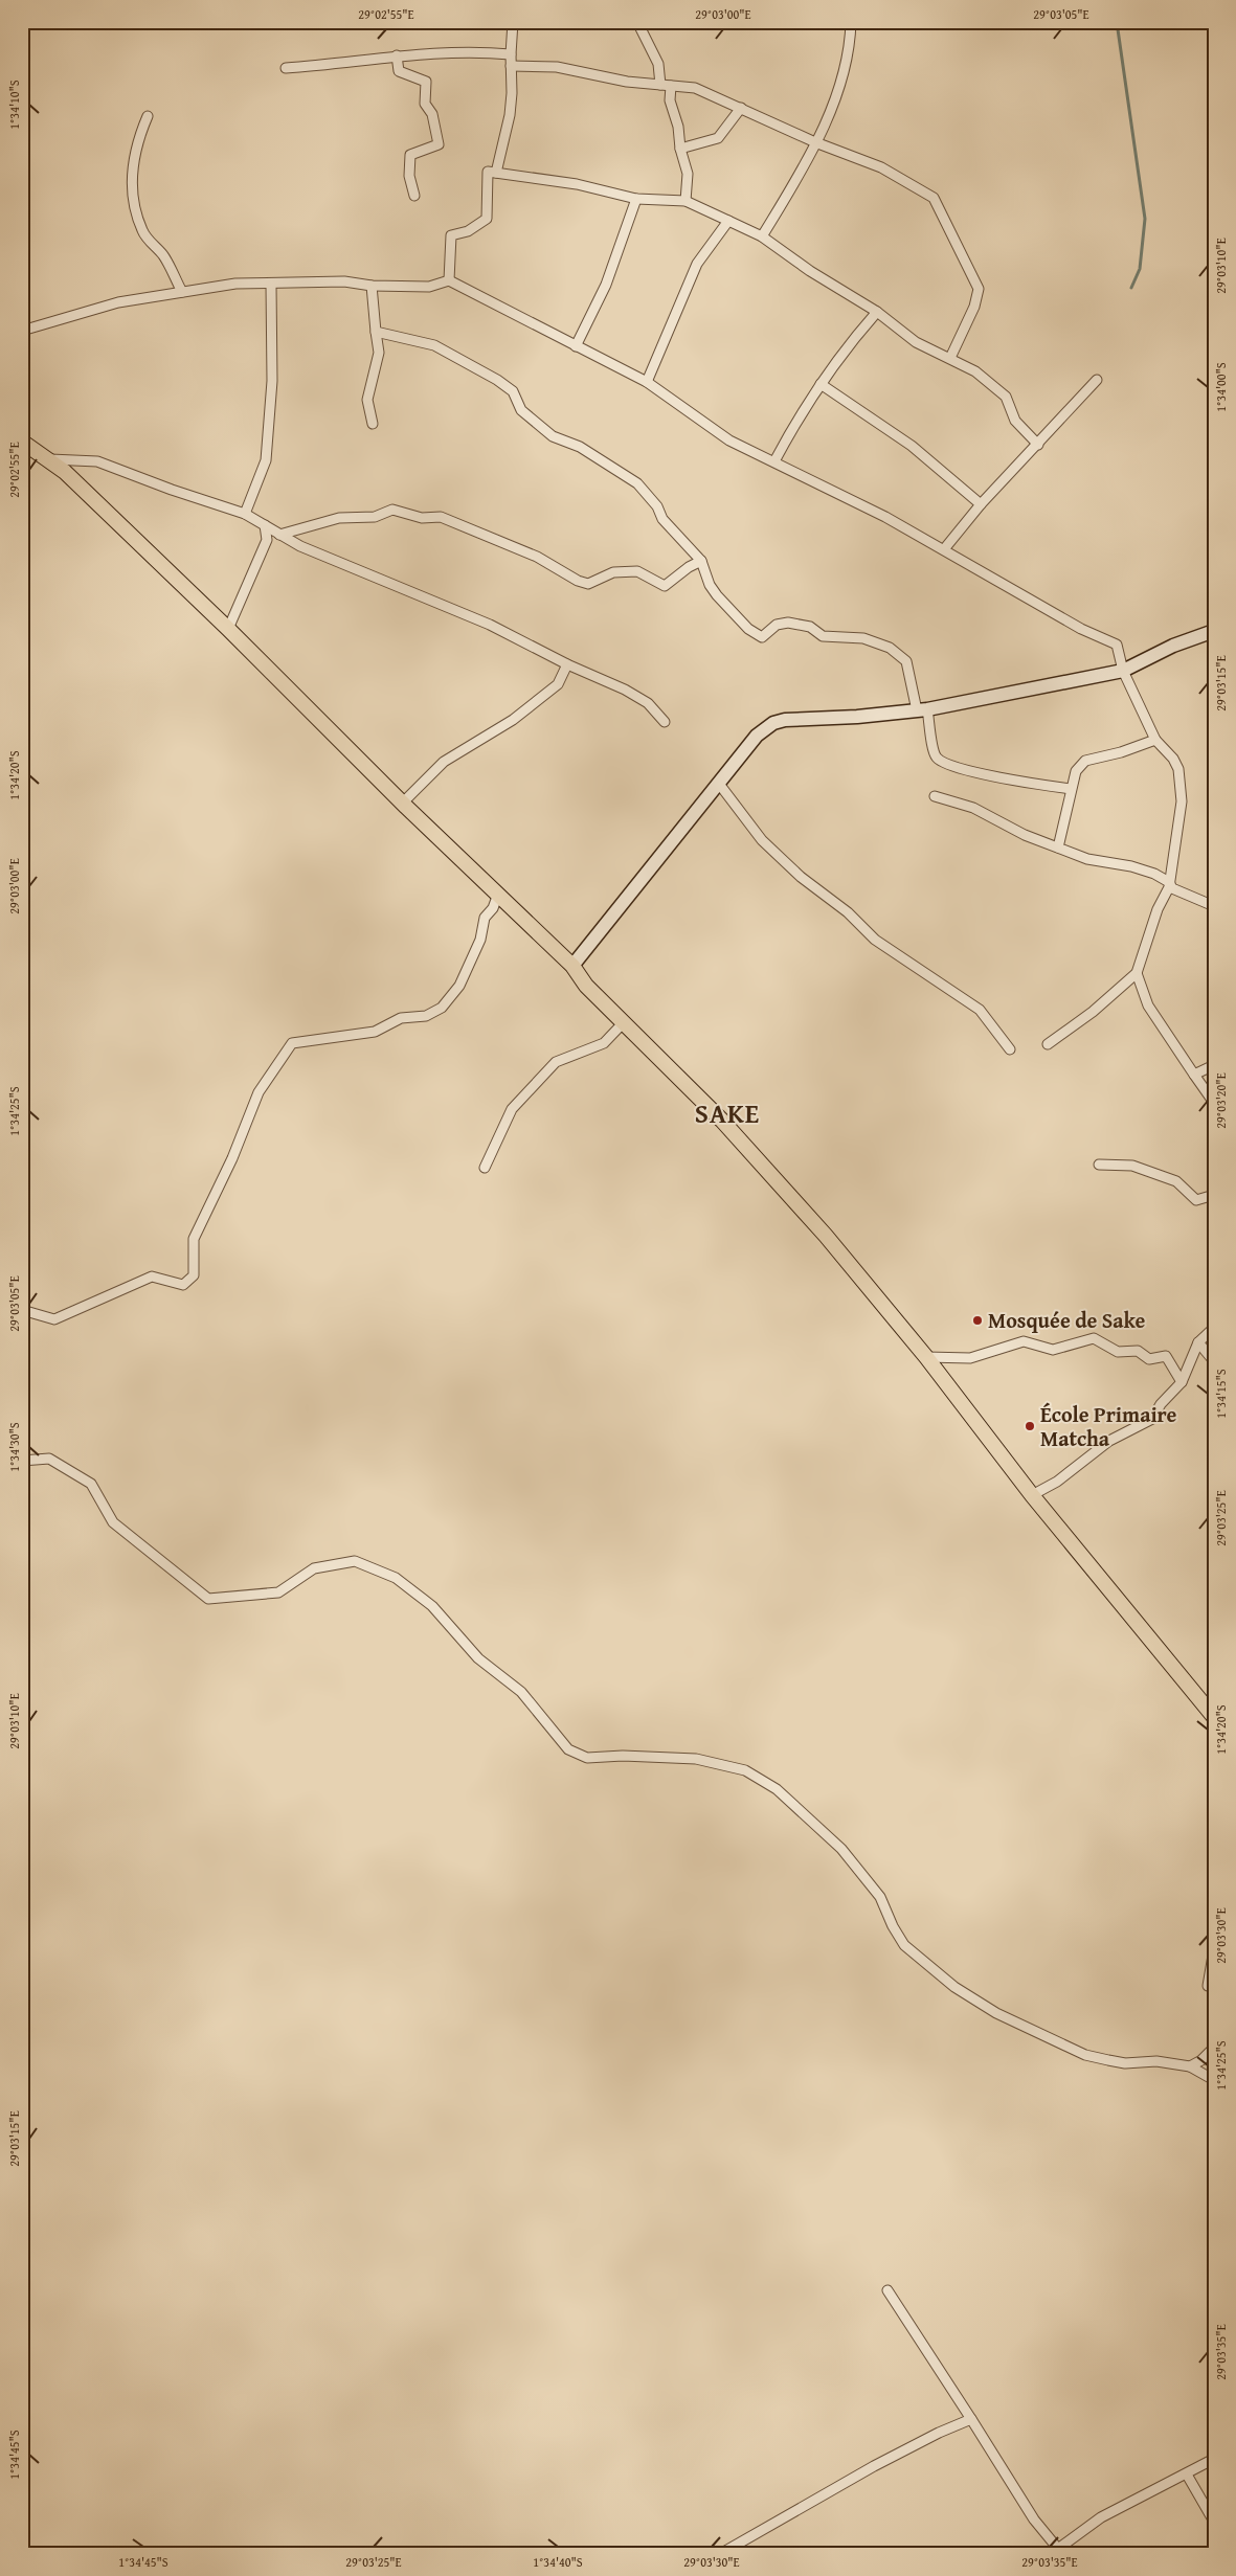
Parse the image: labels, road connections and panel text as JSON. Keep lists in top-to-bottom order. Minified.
{"districts":["SAKE"],"places":["Mosquée de Sake","École Primaire Matcha"],"coordinates":["29°02'55\"E","29°03'00\"E","29°03'05\"E","1°34'10\"S","29°03'10\"E","1°34'00\"S","29°03'15\"E","1°34'20\"S","29°03'20\"E","1°34'25\"S","1°34'15\"S","1°34'30\"S","29°03'25\"E","29°03'30\"E","29°03'35\"E","1°34'45\"S","1°34'40\"S"]}
